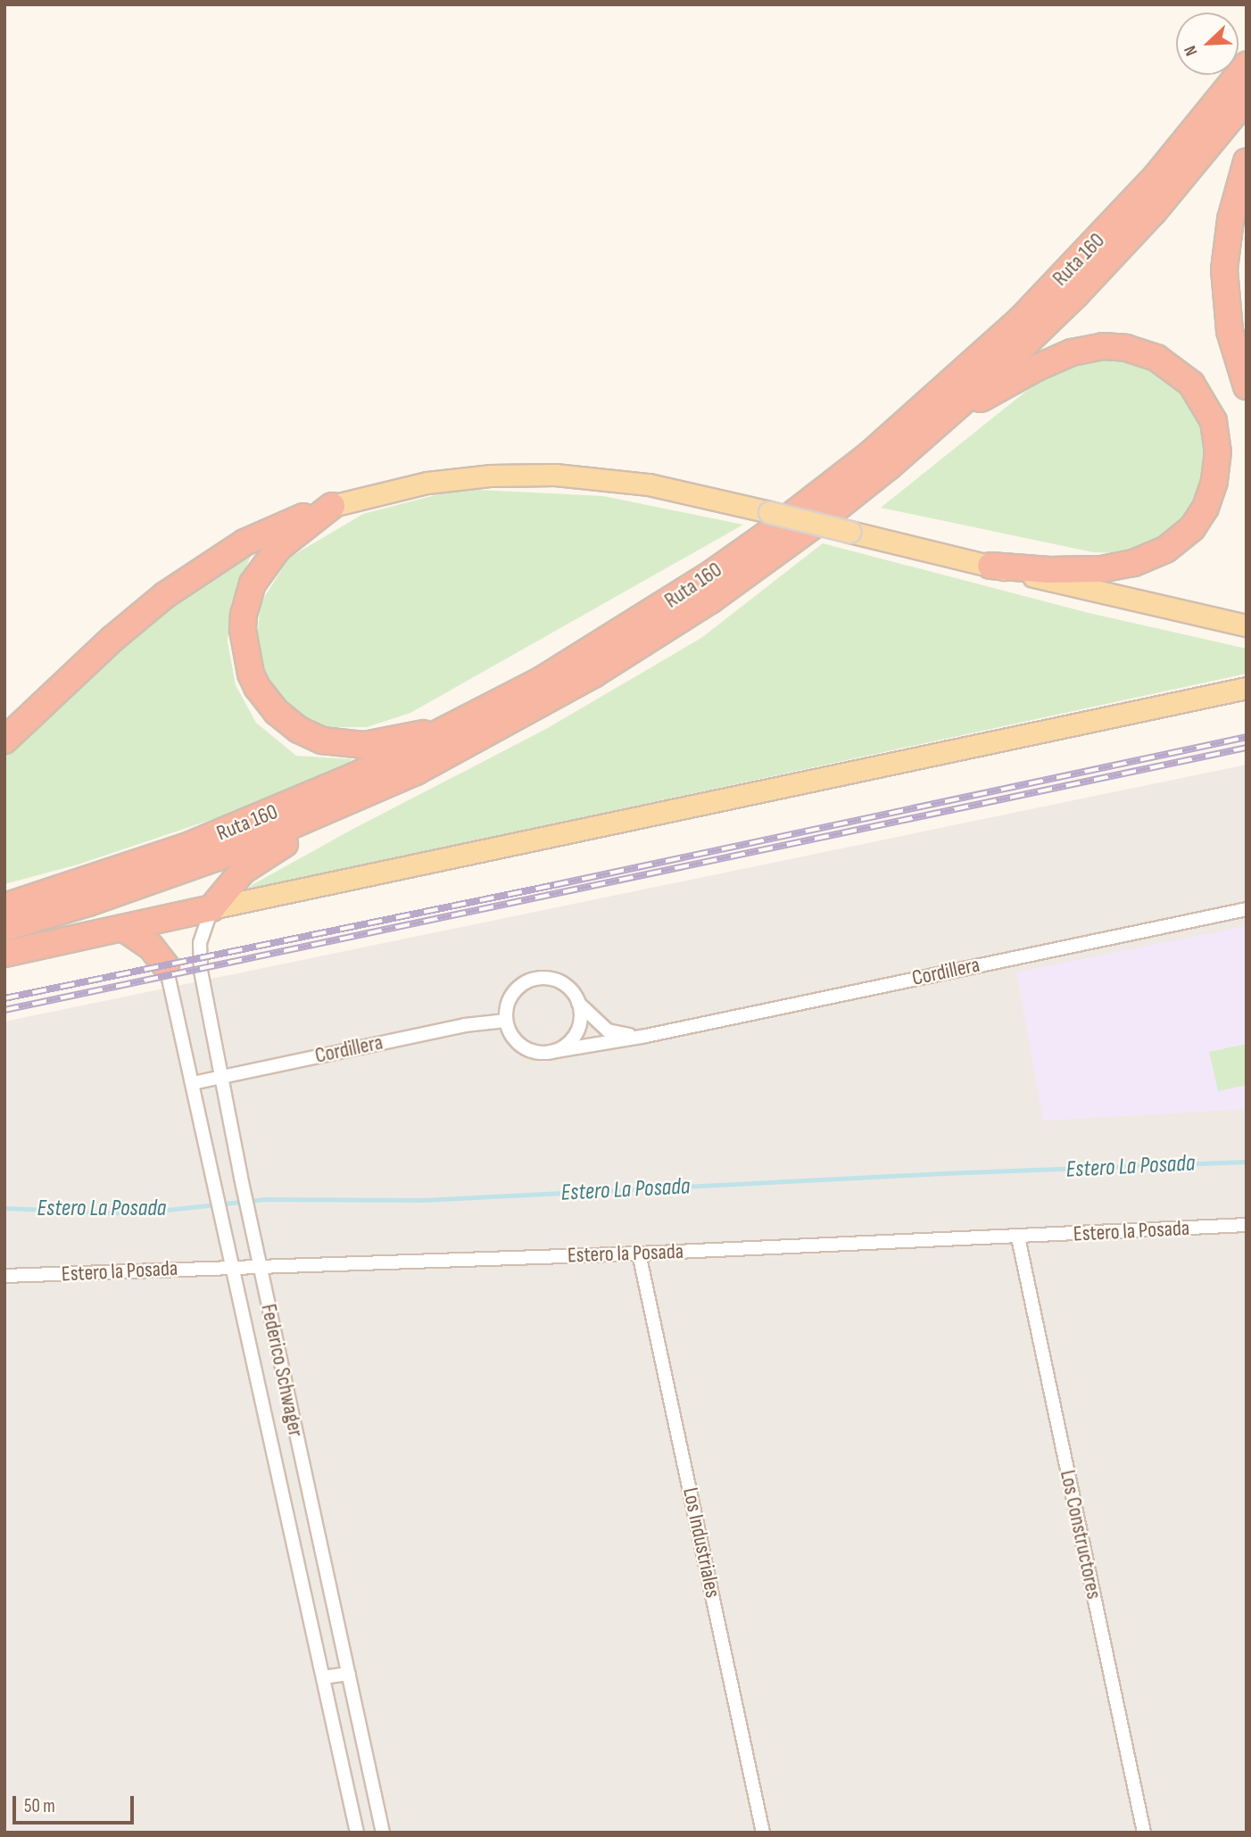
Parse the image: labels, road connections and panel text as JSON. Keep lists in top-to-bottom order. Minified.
{"streets":{"highway":["Ruta 160"],"street":["Cordillera","Estero la Posada","Federico Schwager","Los Constructores","Los Industriales"]},"crossings":[["Cordillera","Federico Schwager"],["Estero la Posada","Federico Schwager"],["Estero la Posada","Los Constructores"],["Estero la Posada","Los Industriales"]],"water":["Estero La Posada"],"scale_bar":"50 m","north":"bottom left"}
